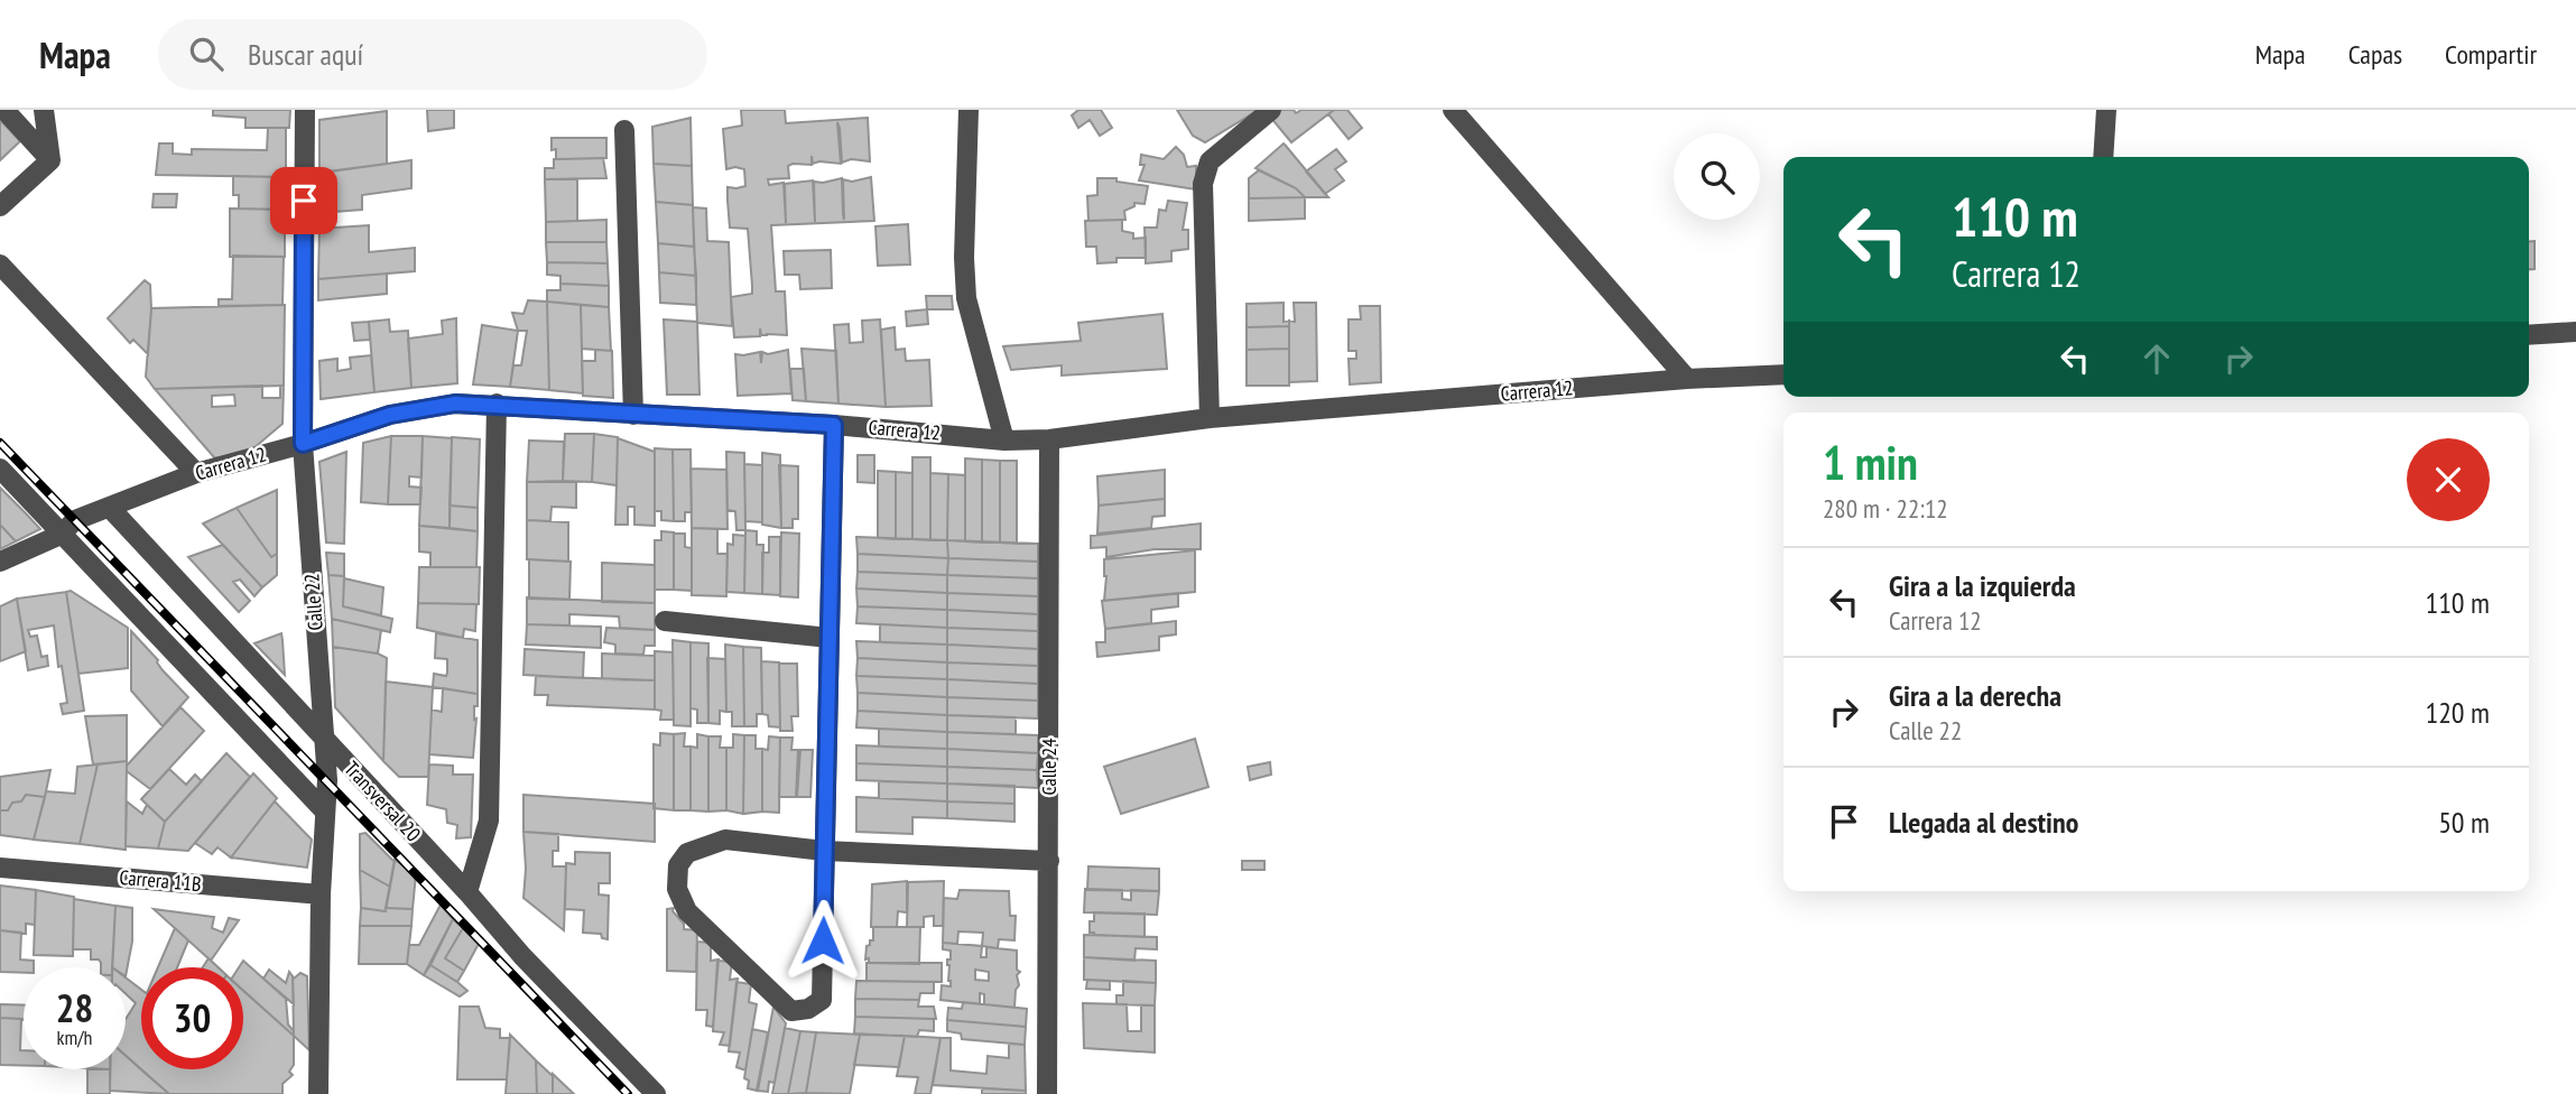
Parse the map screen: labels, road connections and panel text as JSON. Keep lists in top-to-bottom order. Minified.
{"streets":{"street":["Carrera 12","Calle 22","Calle 24","Transversal 20","Carrera 11B"]},"crossings":[["Carrera 12","Calle 22"],["Carrera 12","Calle 24"],["Carrera 12","Transversal 20"],["Calle 22","Transversal 20"],["Calle 22","Carrera 11B"]],"page":{"header":"Mapa","search":"Buscar aquí","nav":["Mapa","Capas","Compartir"],"turn":["110 m","Carrera 12"],"heading":["1 min","280 m · 22:12"],"list":[{"name":"Gira a la izquierda","note":"Carrera 12","value":"110 m"},{"name":"Gira a la derecha","note":"Calle 22","value":"120 m"},{"name":"Llegada al destino","value":"50 m"}],"speed":"28 km/h","limit":"30"}}
